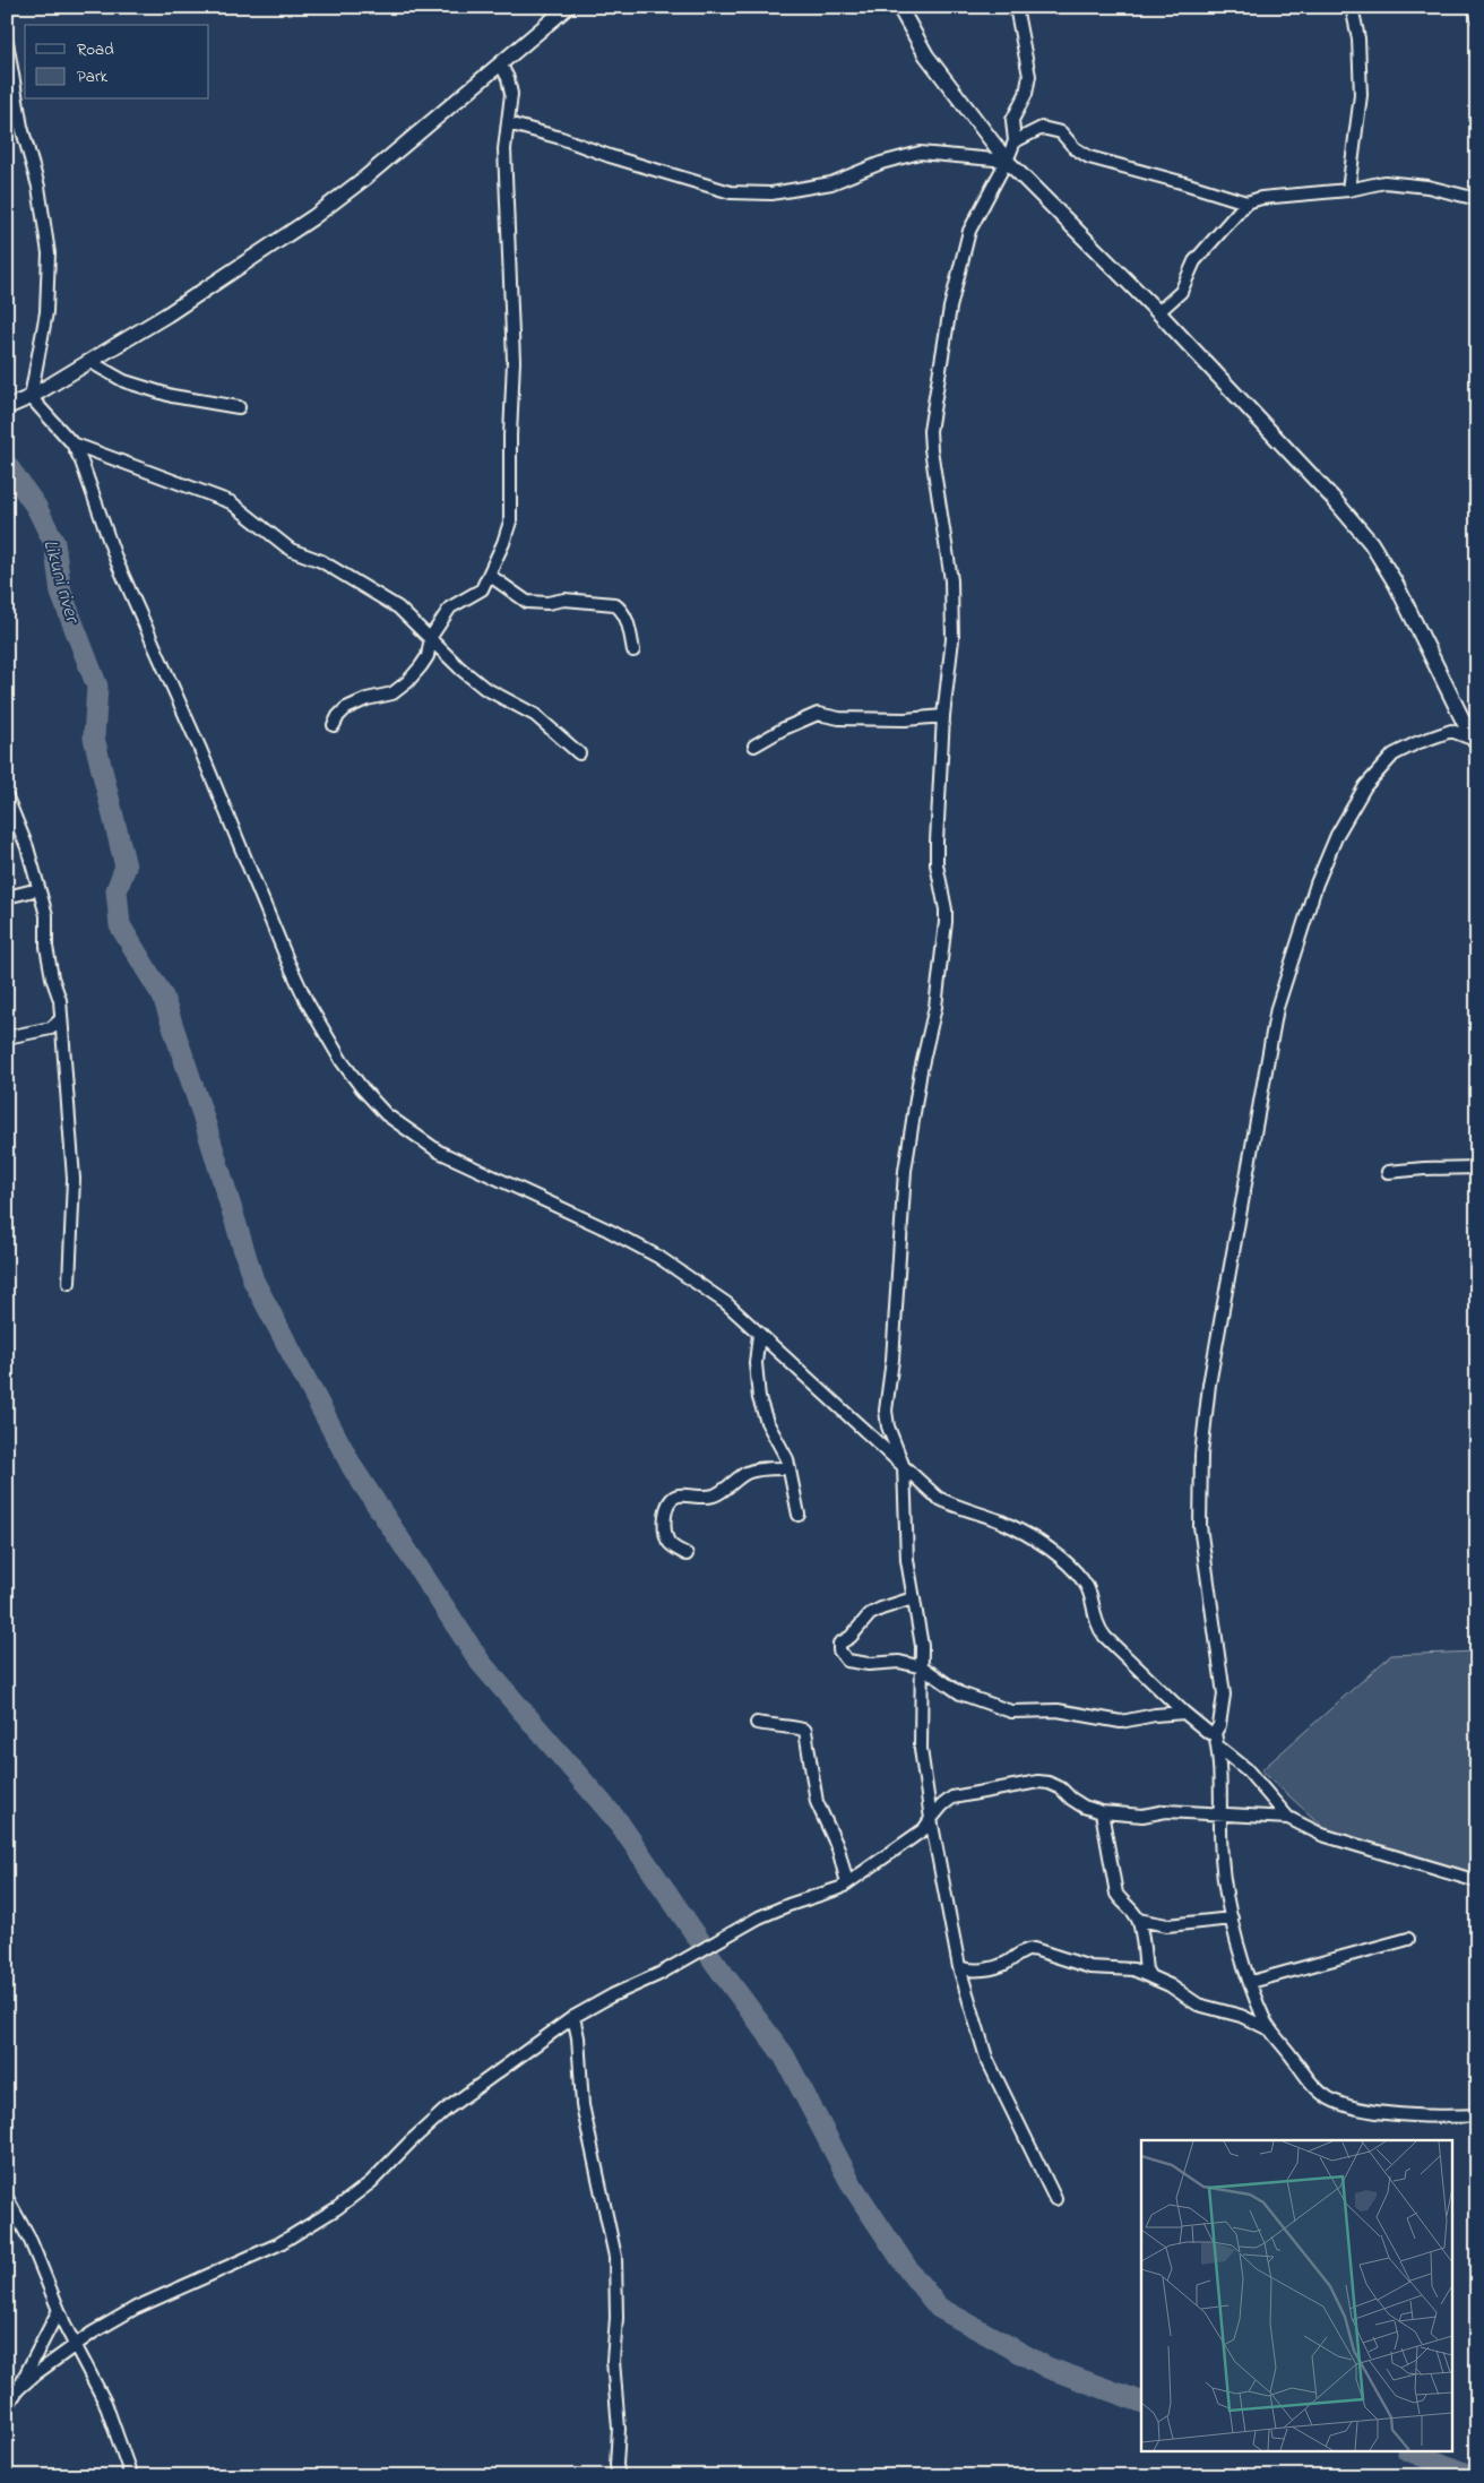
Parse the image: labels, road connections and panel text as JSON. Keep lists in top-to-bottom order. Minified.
{"water":["Likuni river"],"legend":["Road","Park"]}
